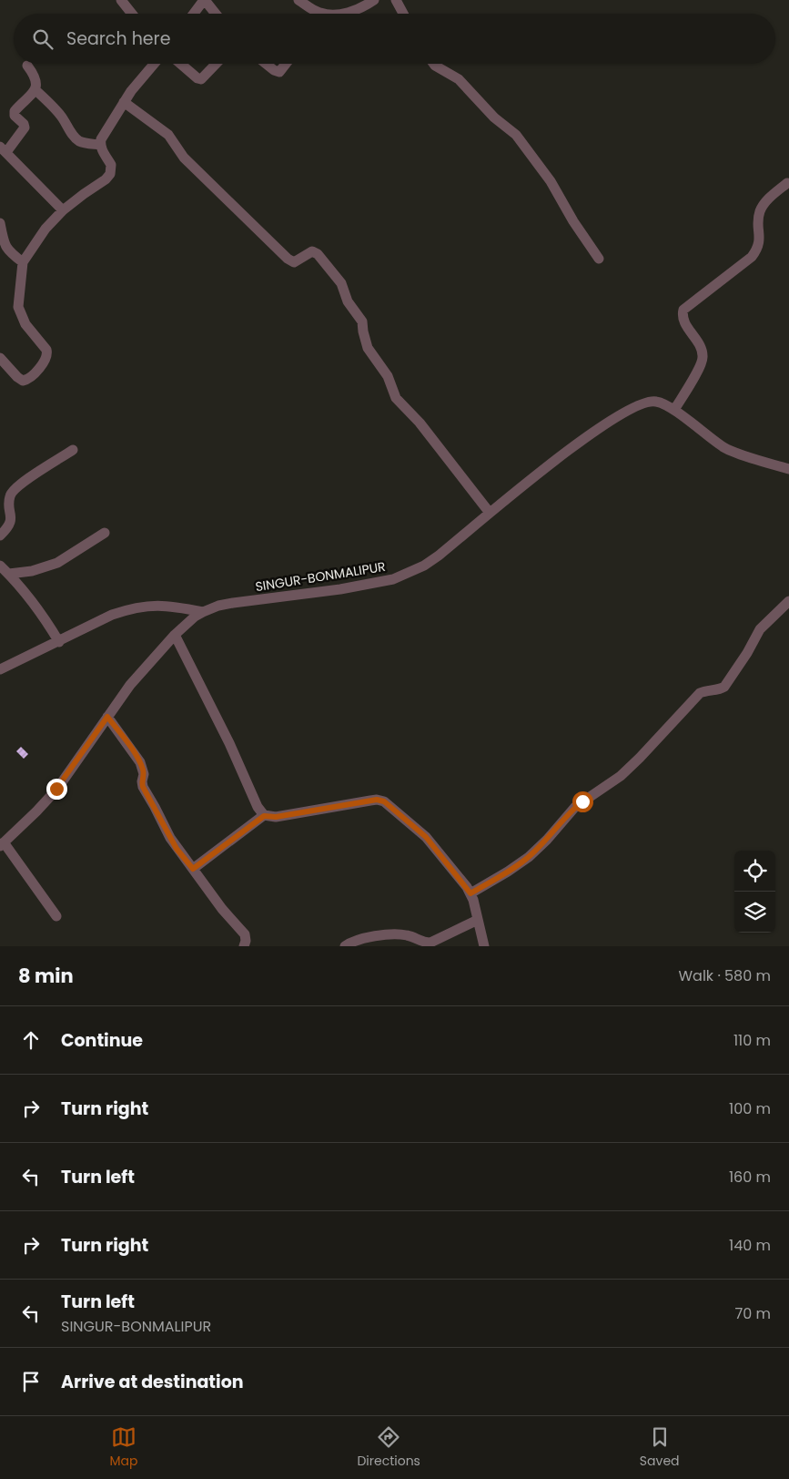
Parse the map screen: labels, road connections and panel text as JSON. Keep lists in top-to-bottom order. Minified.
{"streets":{"street":["SINGUR-BONMALIPUR"]},"page":{"search":"Search here","heading":["8 min","Walk · 580 m"],"list":[["Continue","110 m"],["Turn right","100 m"],["Turn left","160 m"],["Turn right","140 m"],["Turn left","SINGUR-BONMALIPUR","70 m"],"Arrive at destination"],"nav":["Map","Directions","Saved"]}}
